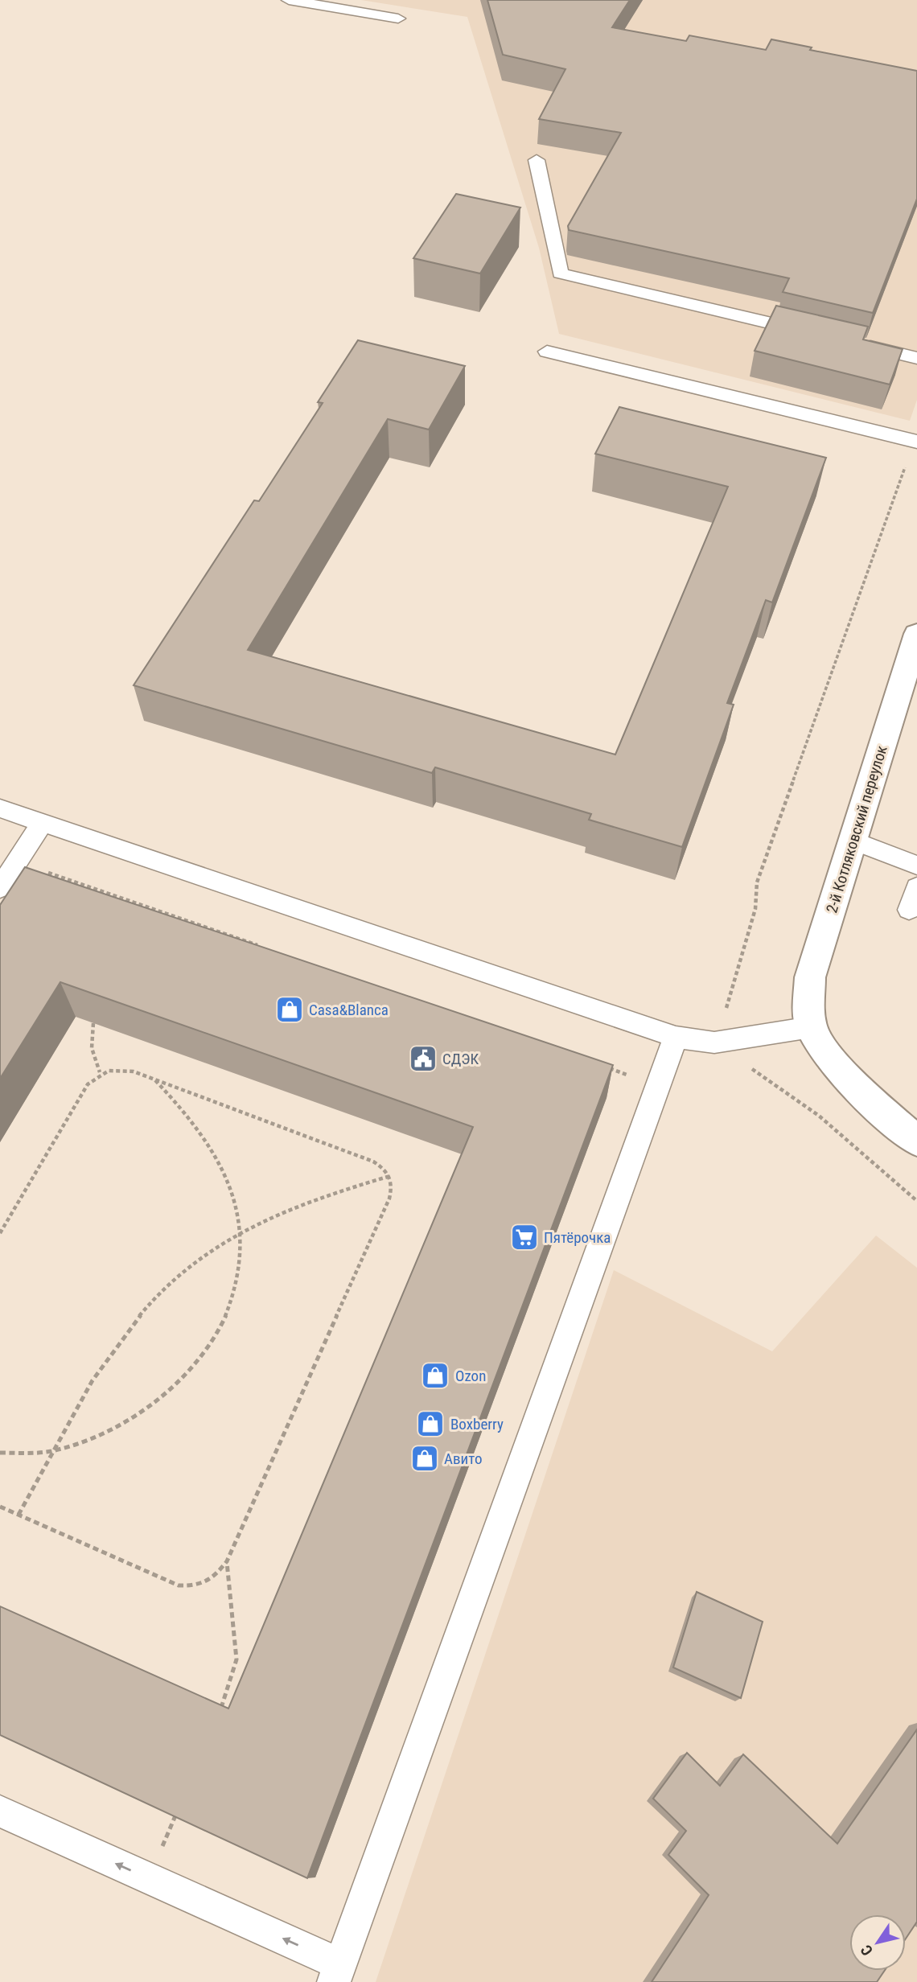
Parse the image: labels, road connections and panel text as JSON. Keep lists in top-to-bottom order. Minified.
{"streets":{"street":["2-й Котляковский переулок"]},"places":{"shop":["Casa&Blanca","Ozon","Boxberry","Авито"],"public building":["СДЭК"],"supermarket":["Пятёрочка"]},"north":"bottom left"}
